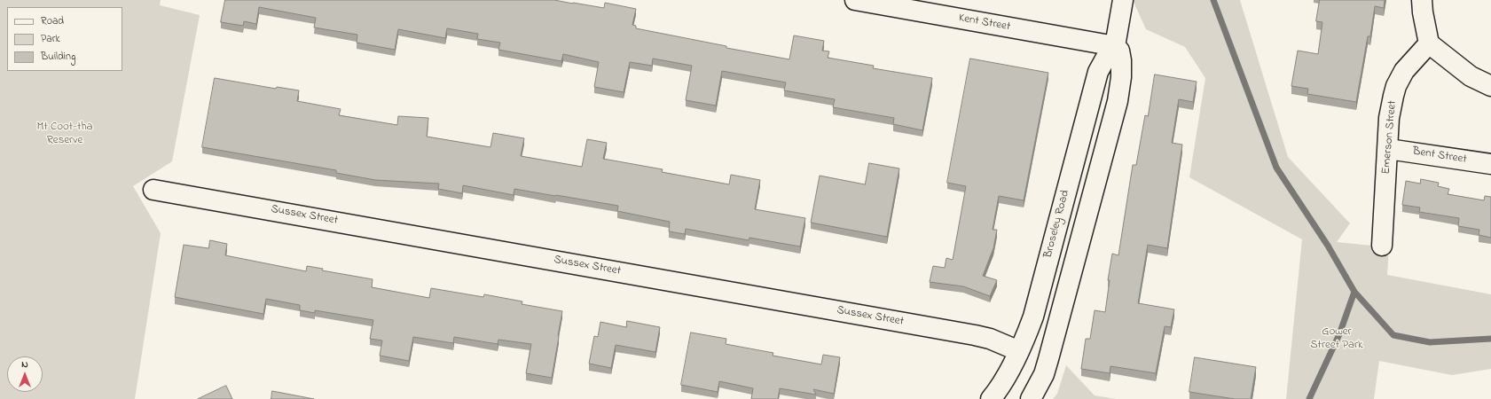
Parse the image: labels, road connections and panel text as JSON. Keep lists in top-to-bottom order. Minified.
{"streets":{"street":["Kent Street","Emerson Street","Bent Street","Sussex Street","Broseley Road"]},"crossings":[["Kent Street","Broseley Road"],["Emerson Street","Bent Street"],["Sussex Street","Broseley Road"]],"parks":["Mt Coot-tha Reserve","Gower Street Park"],"legend":["Road","Park","Building"],"north":"top"}
